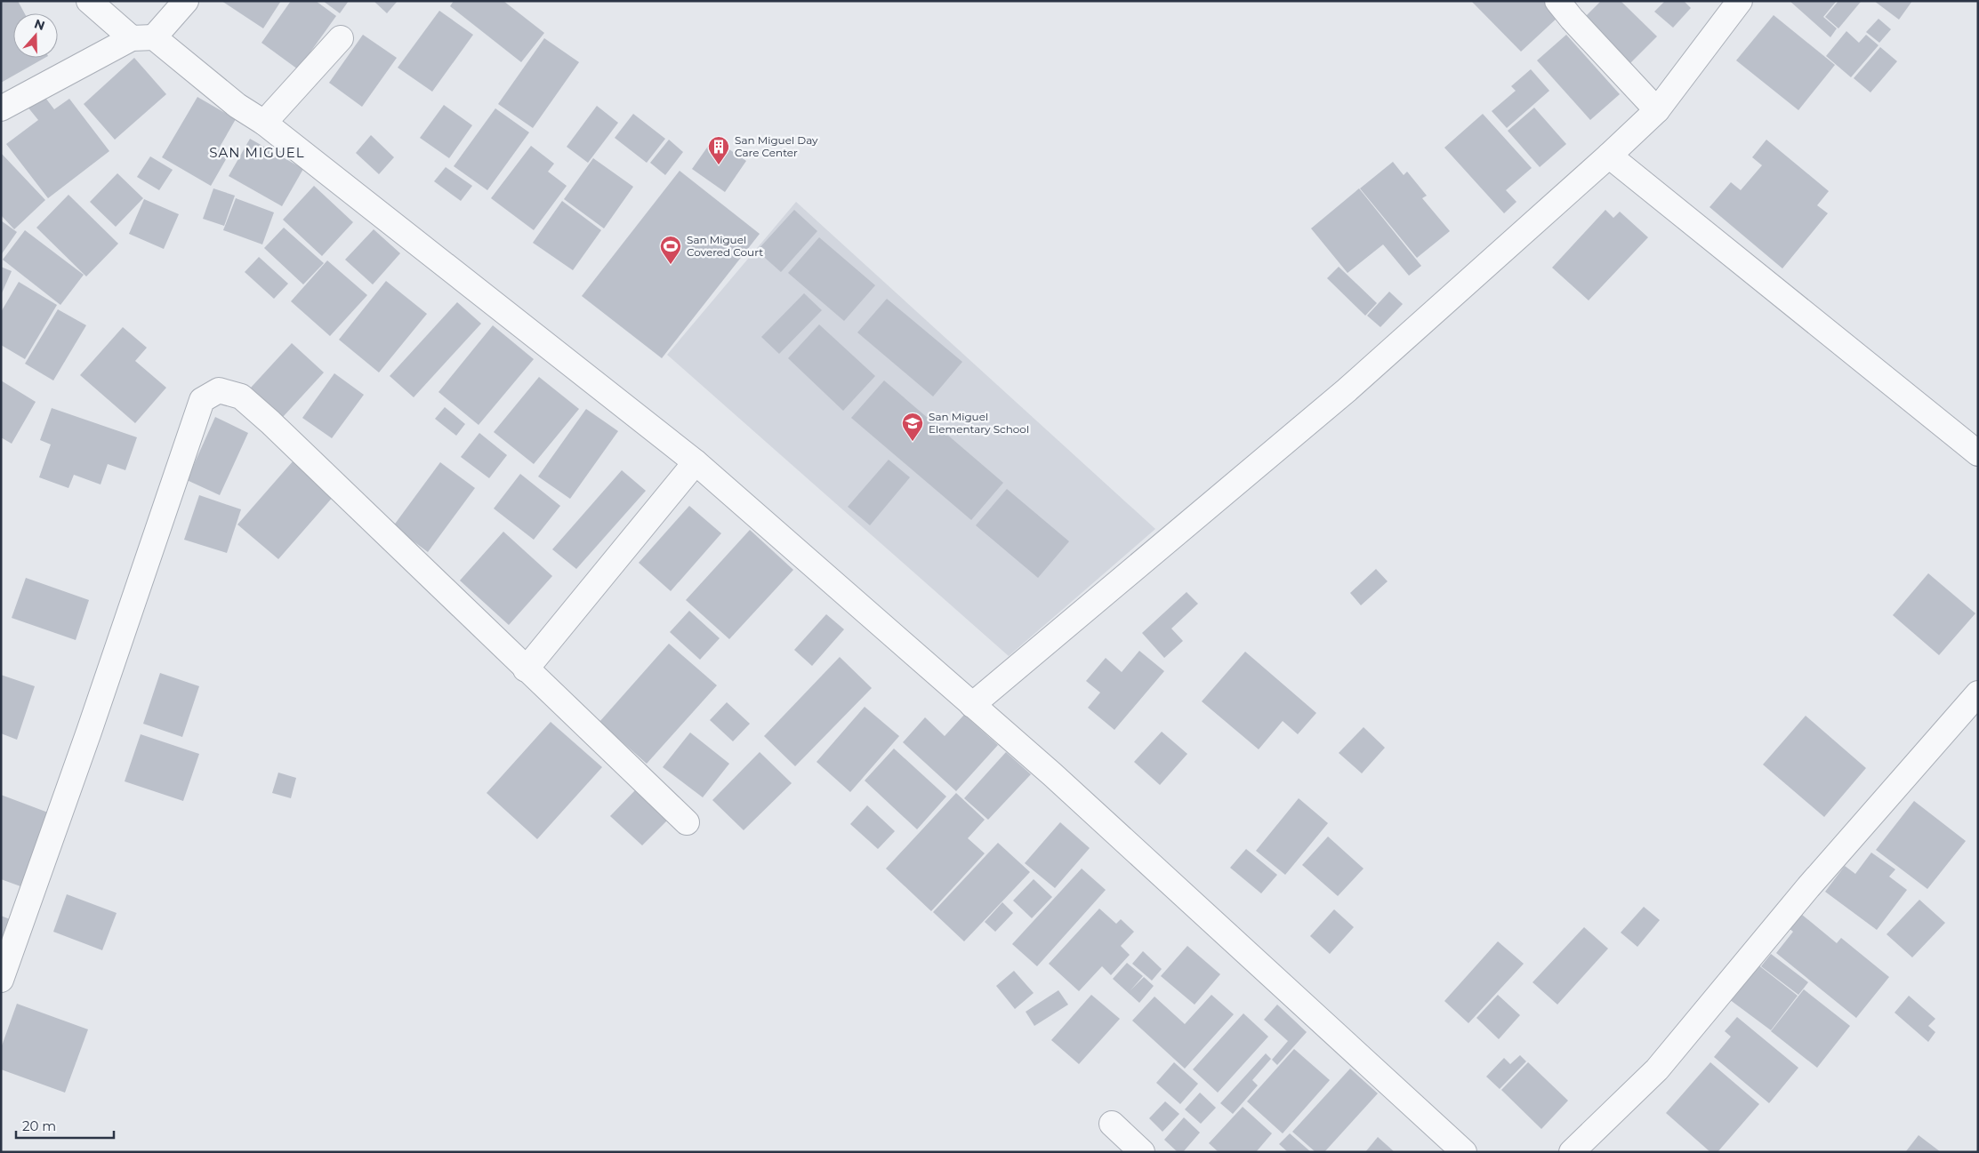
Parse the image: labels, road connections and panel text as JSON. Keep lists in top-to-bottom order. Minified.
{"districts":["SAN MIGUEL"],"places":{"building":["San Miguel Day Care Center"],"sports":["San Miguel Covered Court"],"school or university":["San Miguel Elementary School"]},"scale_bar":"20 m","north":"top"}
